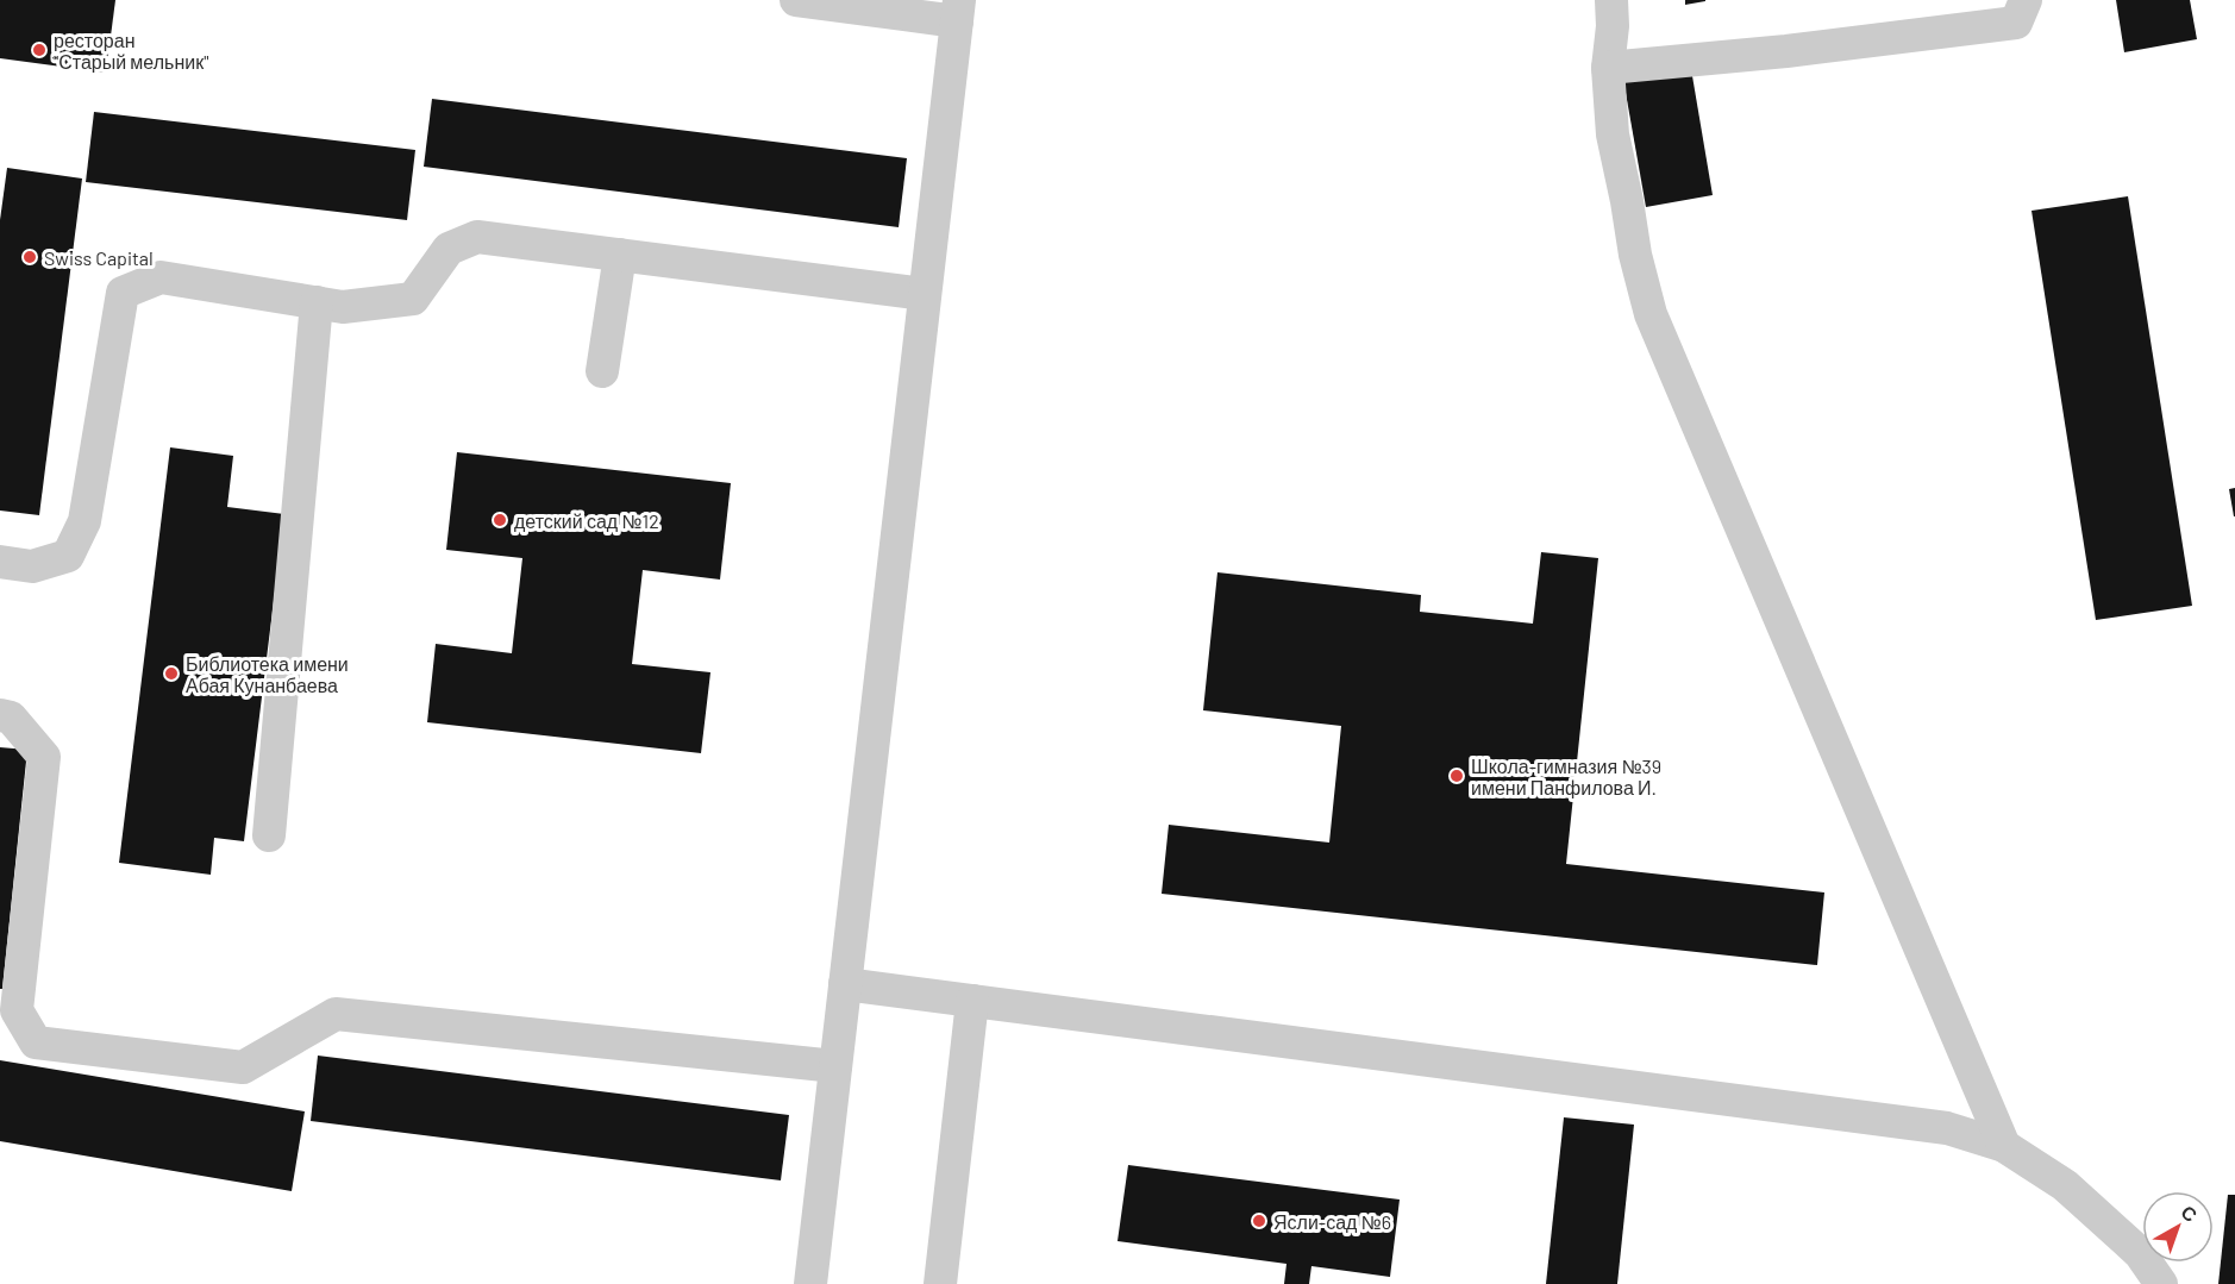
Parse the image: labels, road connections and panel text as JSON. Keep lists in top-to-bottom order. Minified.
{"places":["ресторан \"Старый мельник\"","Swiss Capital","детский сад №12","Библиотека имени Абая Кунанбаева","Школа-гимназия №39 имени Панфилова И.","Ясли-сад №6"],"north":"top right"}
